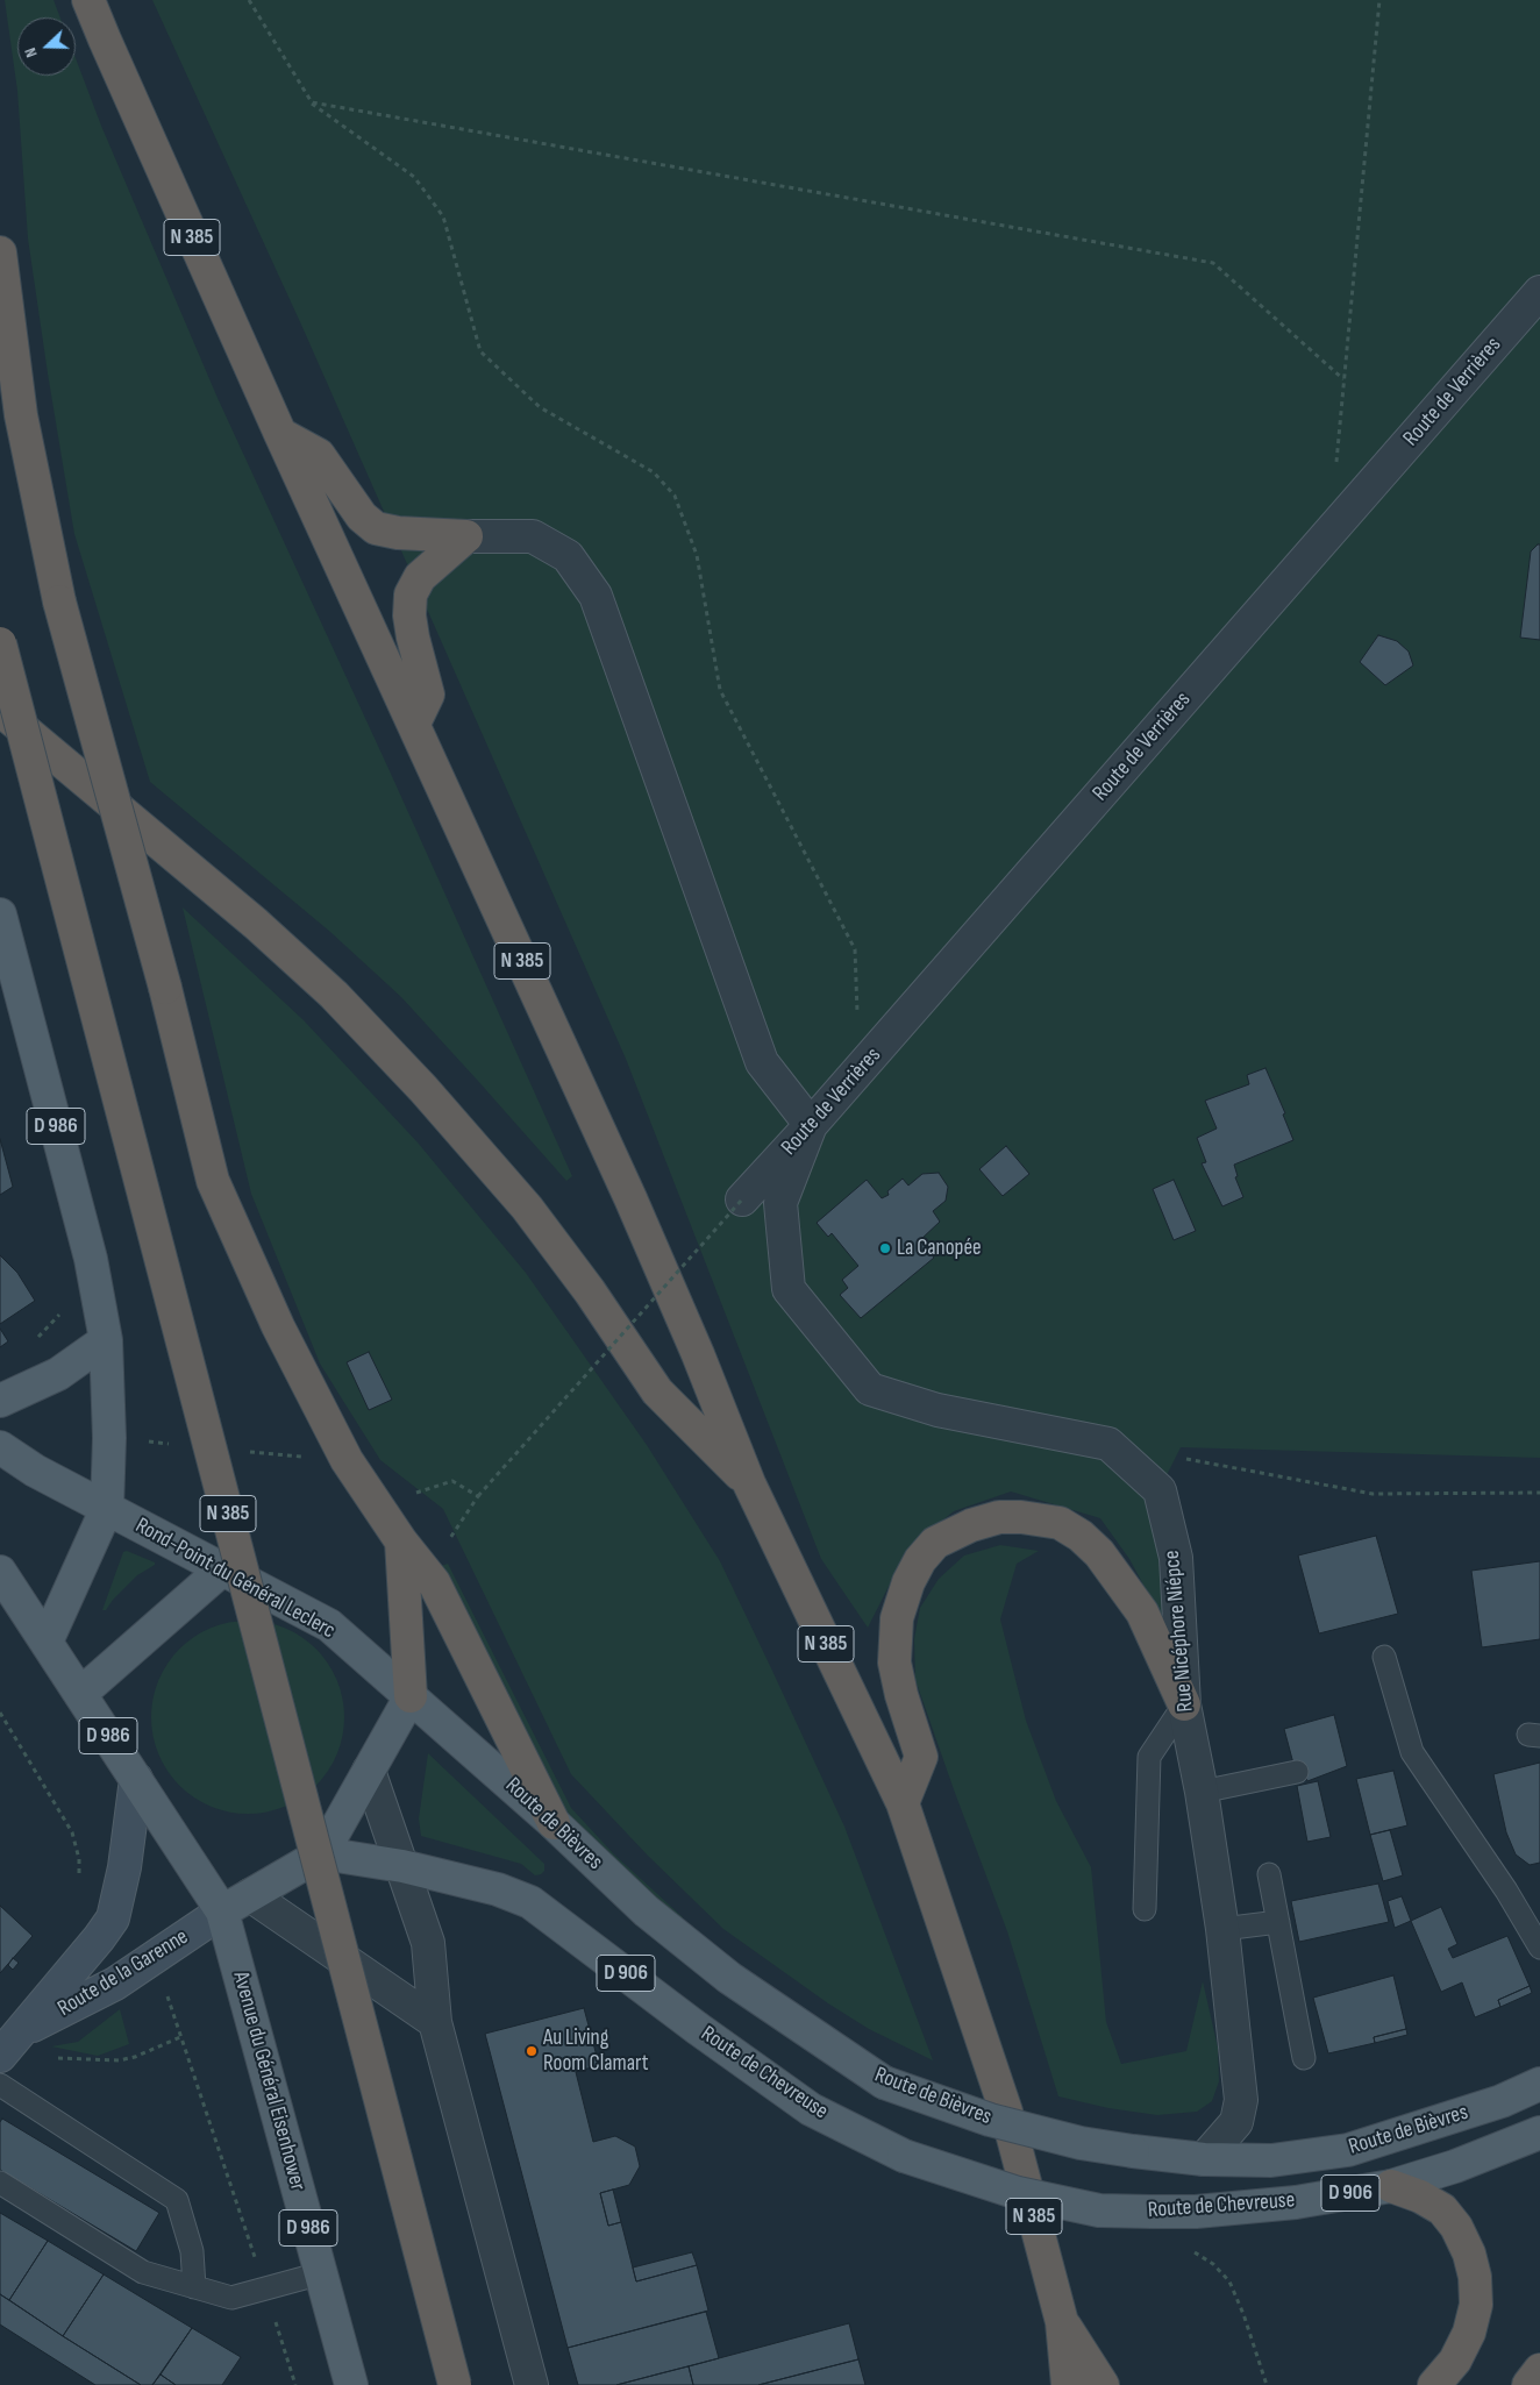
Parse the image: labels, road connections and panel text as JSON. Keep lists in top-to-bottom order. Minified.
{"streets":{"highway":["N 385"],"main road":["D 986","Rond-Point du Général Leclerc","Route de Bièvres","Route de la Garenne","D 906","Route de Chevreuse","Avenue du Général Eisenhower"],"street":["Route de Verrières","Rue Nicéphore Niépce"]},"crossings":[["Route de Verrières","Rue Nicéphore Niépce"],["D 986","Rond-Point du Général Leclerc"],["D 986","Route de la Garenne"],["D 986","Avenue du Général Eisenhower"],["Rond-Point du Général Leclerc","Route de Bièvres"],["Rue Nicéphore Niépce","Route de Bièvres"],["Route de la Garenne","Avenue du Général Eisenhower"]],"places":["La Canopée","Au Living Room Clamart"],"north":"left"}
